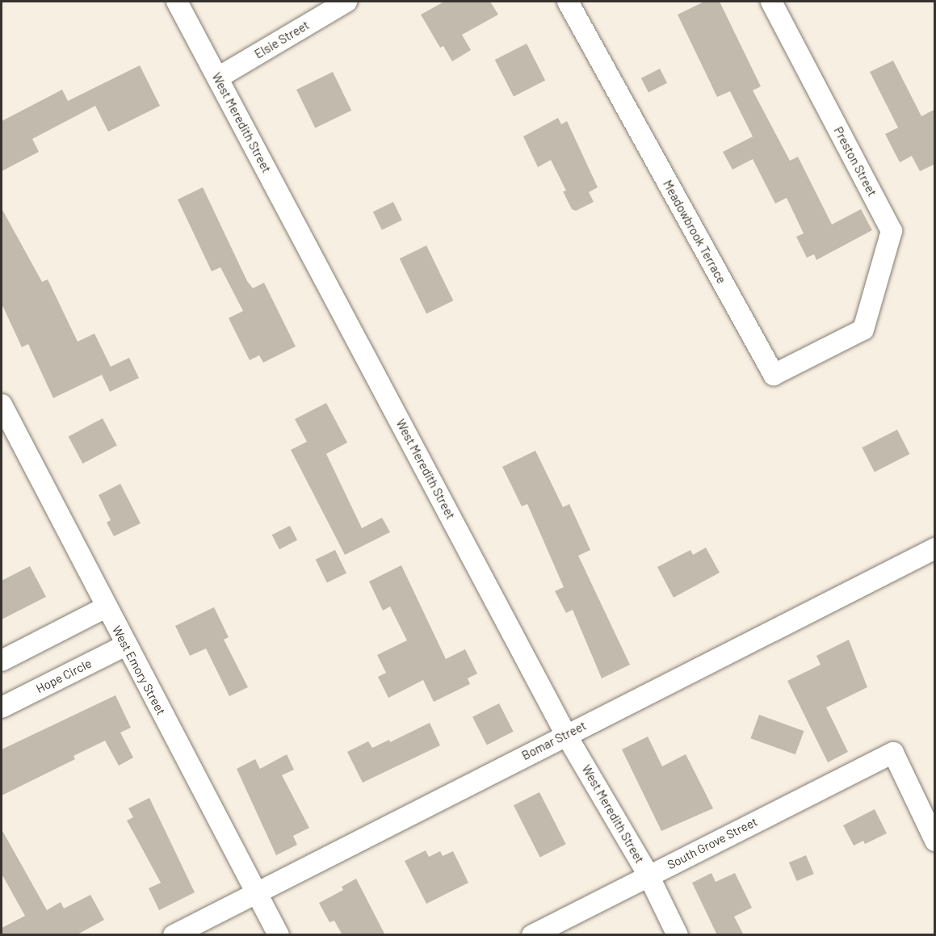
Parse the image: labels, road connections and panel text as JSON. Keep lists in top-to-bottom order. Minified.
{"streets":{"street":["Elsie Street","West Meredith Street","Preston Street","Meadowbrook Terrace","West Emory Street","Hope Circle","Bomar Street","South Grove Street"]},"crossings":[["Elsie Street","West Meredith Street"],["West Meredith Street","Bomar Street"],["West Meredith Street","South Grove Street"],["Preston Street","Meadowbrook Terrace"],["West Emory Street","Hope Circle"],["West Emory Street","Bomar Street"]]}
